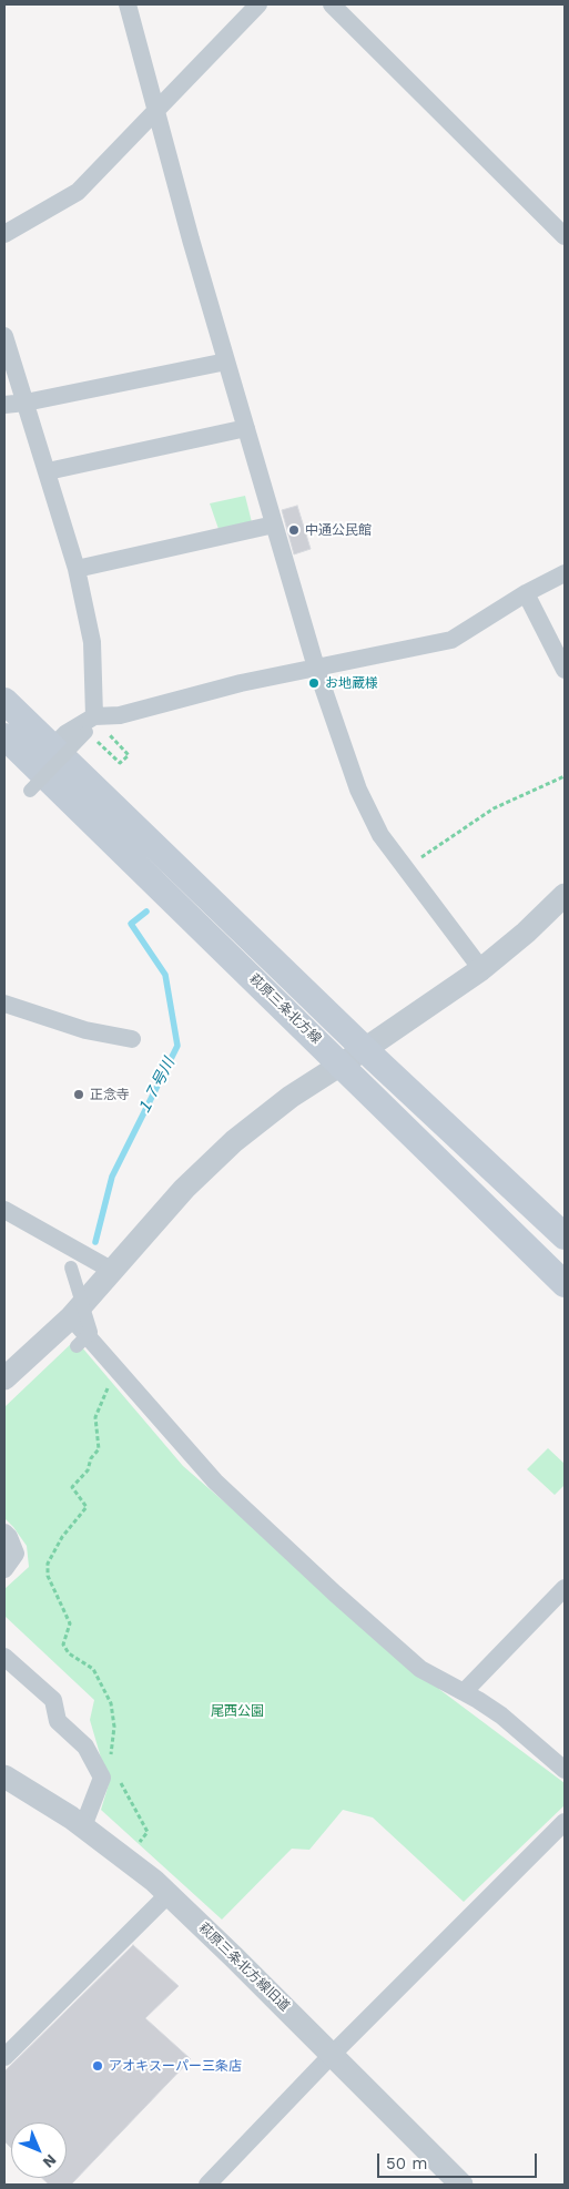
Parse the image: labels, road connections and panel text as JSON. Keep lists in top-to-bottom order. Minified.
{"streets":{"main road":["萩原三条北方線"],"street":["萩原三条北方線旧道"]},"water":["１７号川"],"parks":["尾西公園"],"places":["中通公民館","お地蔵様","正念寺","アオキスーパー三条店"],"scale_bar":"50 m","north":"bottom right"}
